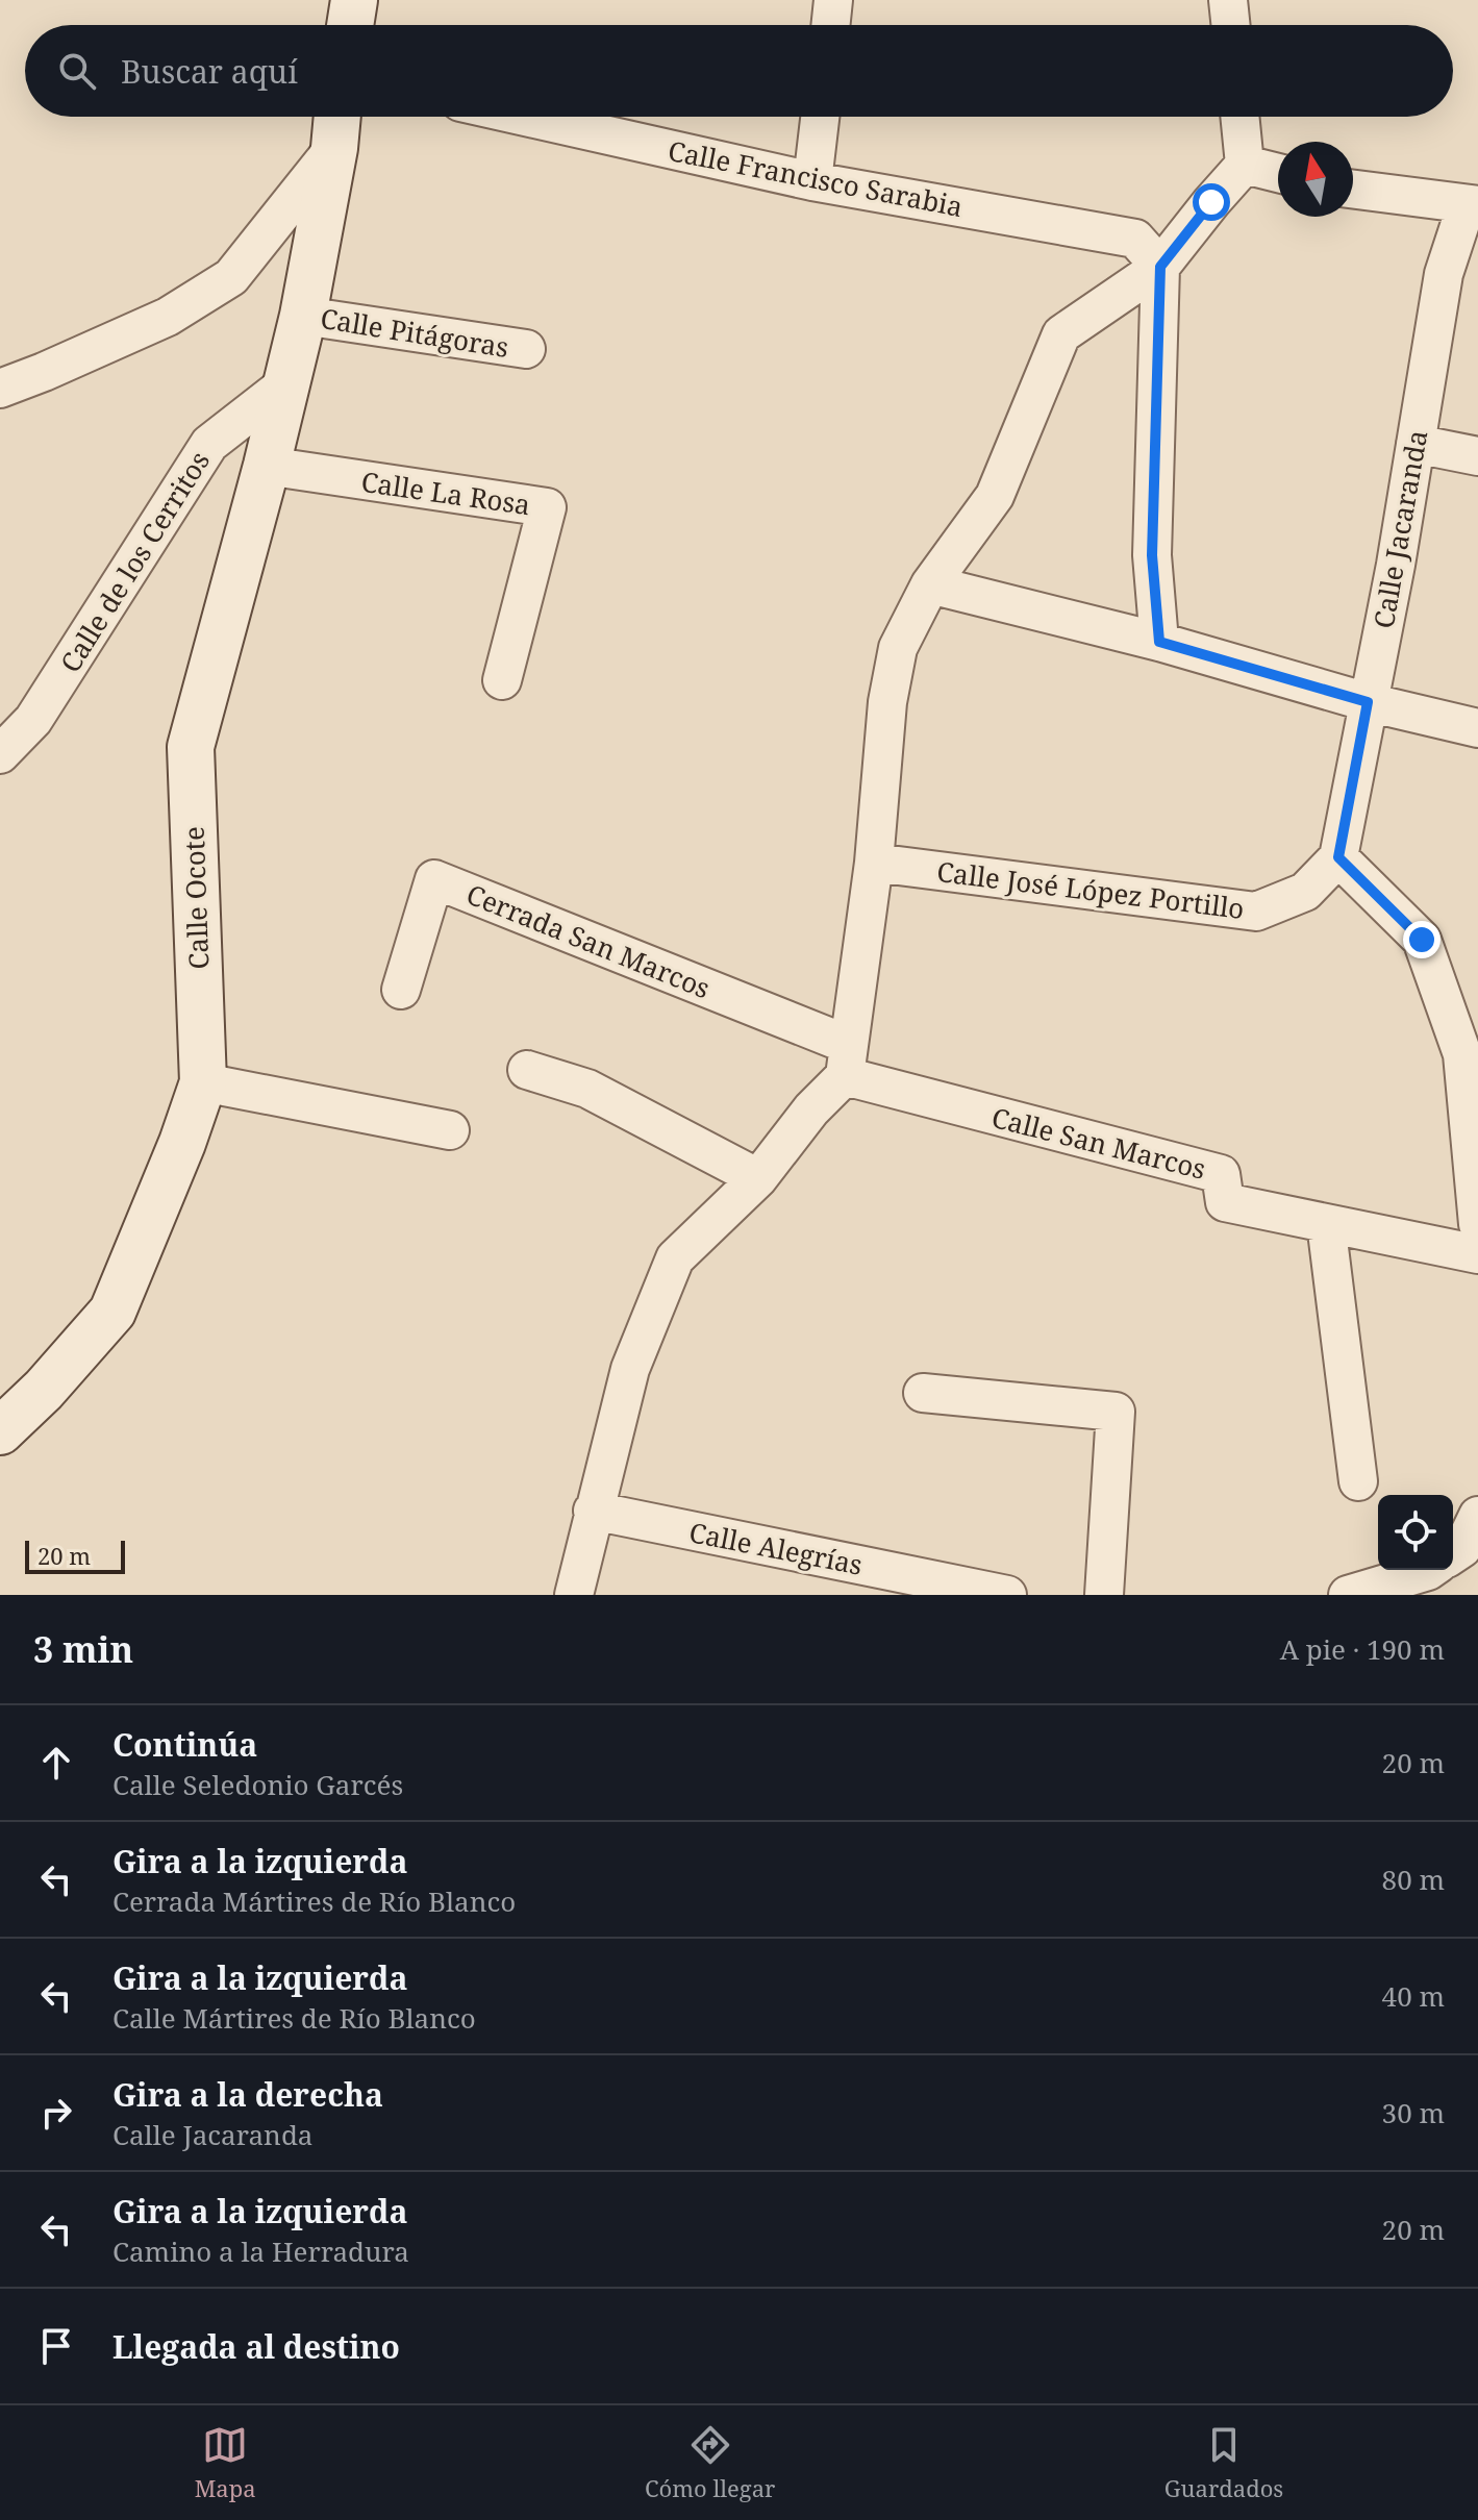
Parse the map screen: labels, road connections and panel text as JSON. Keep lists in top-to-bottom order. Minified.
{"streets":{"street":["Calle Francisco Sarabia","Calle Pitágoras","Calle La Rosa","Calle Jacaranda","Calle de los Cerritos","Calle José López Portillo","Calle Ocote","Cerrada San Marcos","Calle San Marcos","Calle Alegrías"]},"crossings":[["Calle Pitágoras","Calle Ocote"],["Calle La Rosa","Calle Ocote"],["Calle Jacaranda","Calle José López Portillo"],["Calle de los Cerritos","Calle Ocote"],["Cerrada San Marcos","Calle San Marcos"]],"scale_bar":"20 m","north":"top","page":{"search":"Buscar aquí","scale":"20 m","heading":["3 min","A pie · 190 m"],"list":[["Continúa","Calle Seledonio Garcés","20 m"],["Gira a la izquierda","Cerrada Mártires de Río Blanco","80 m"],["Gira a la izquierda","Calle Mártires de Río Blanco","40 m"],["Gira a la derecha","Calle Jacaranda","30 m"],["Gira a la izquierda","Camino a la Herradura","20 m"],"Llegada al destino"],"nav":["Mapa","Cómo llegar","Guardados"]}}
